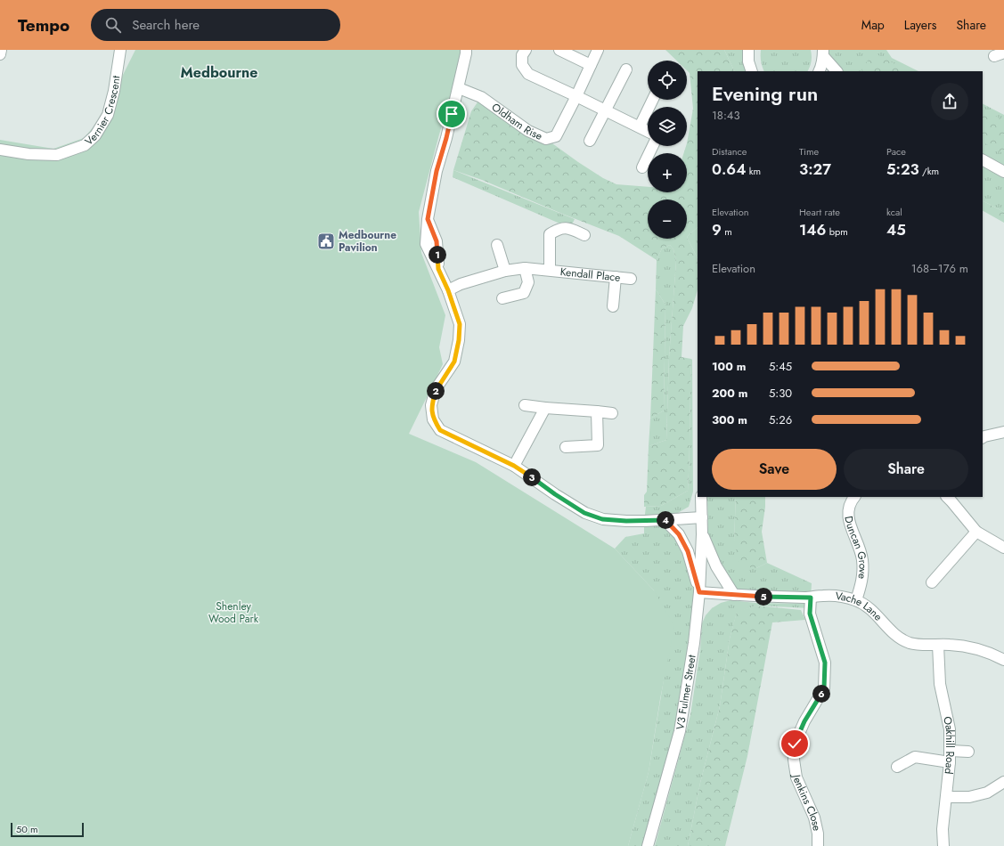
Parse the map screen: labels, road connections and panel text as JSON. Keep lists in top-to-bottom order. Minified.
{"streets":{"street":["Vernier Crescent","Oldham Rise","Kendall Place","Duncan Grove","Vache Lane","V3 Fulmer Street","Oakhill Road","Jenkins Close"]},"crossings":[["Duncan Grove","Vache Lane"],["Vache Lane","V3 Fulmer Street"],["Vache Lane","Oakhill Road"],["Vache Lane","Jenkins Close"]],"districts":["Medbourne"],"parks":["Shenley Wood Park"],"places":{"public building":["Medbourne Pavilion"]},"scale_bar":"50 m","page":{"header":"Tempo","search":"Search here","nav":["Map","Layers","Share"],"map_buttons":["+","−"],"heading":["Evening run","18:43"],"stats":[["Distance","0.64 km"],["Time","3:27"],["Pace","5:23 /km"],["Elevation","9 m"],["Heart rate","146 bpm"],["kcal","45"]],"pins":["1","2","3","4","5","6"],"chart":["Elevation","168–176 m"],"list":[{"name":"100 m","note":"5:45"},{"name":"200 m","note":"5:30"},{"name":"300 m","note":"5:26"}],"buttons":["Save","Share"],"scale":"50 m"}}
